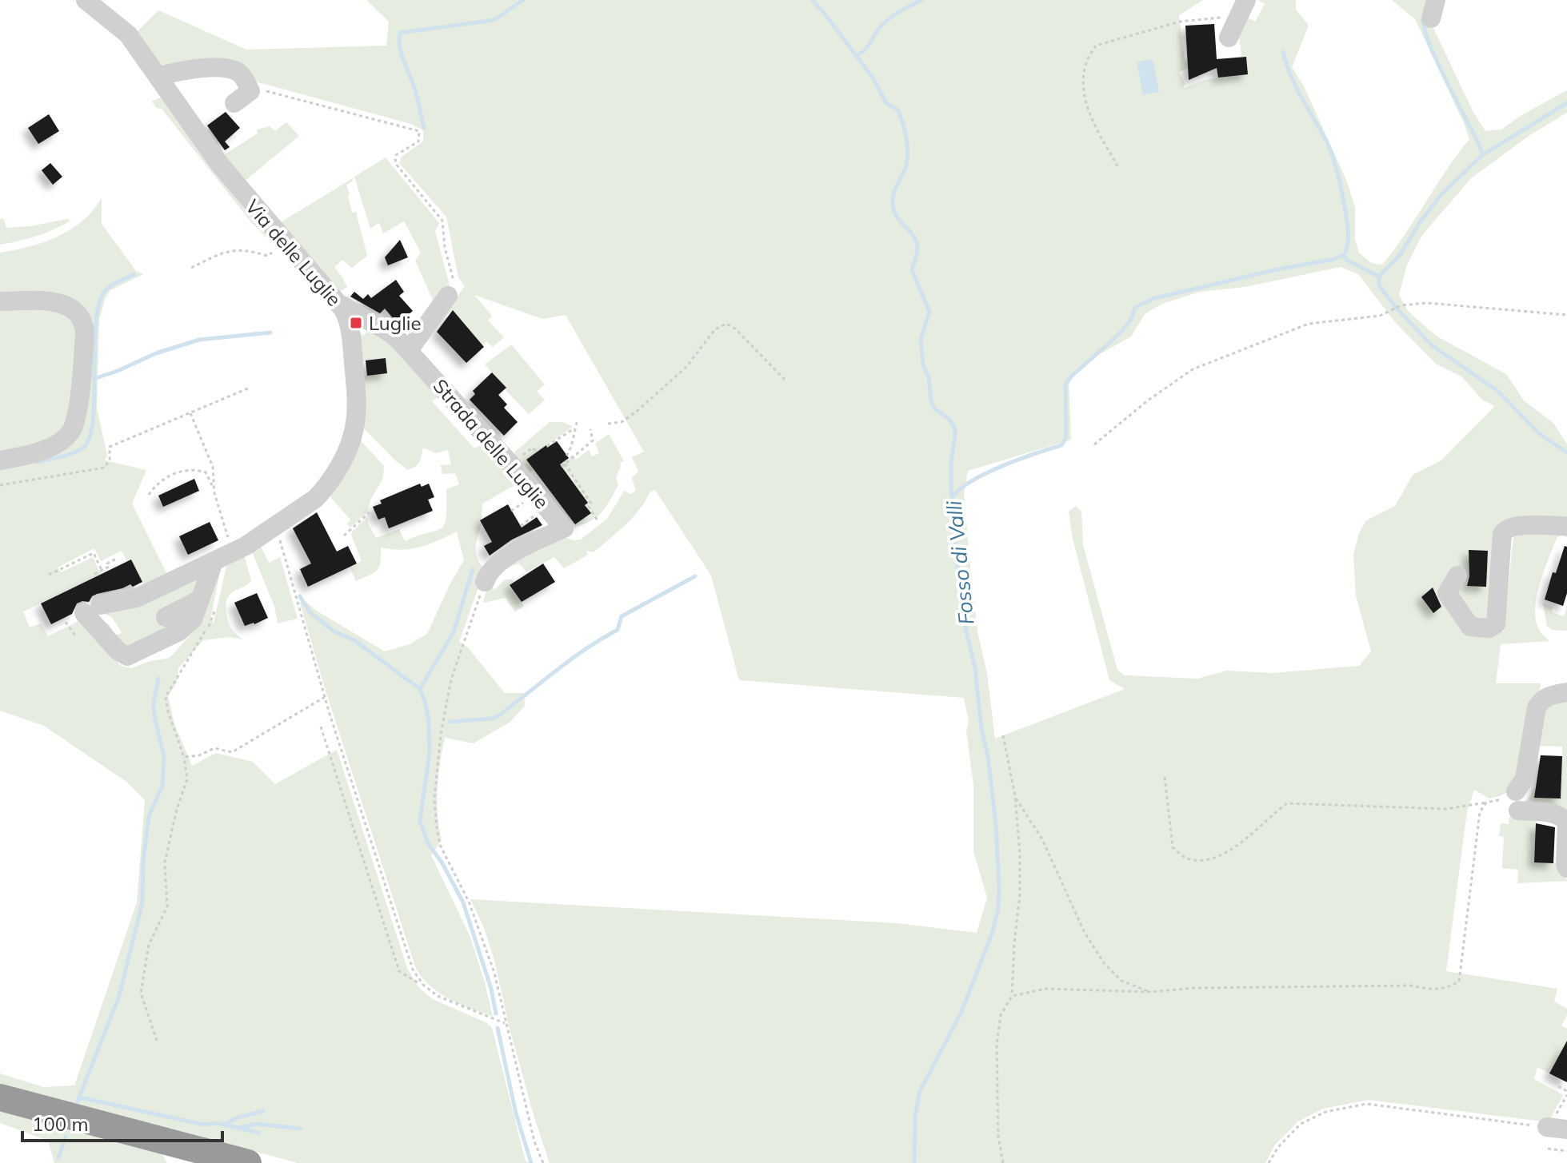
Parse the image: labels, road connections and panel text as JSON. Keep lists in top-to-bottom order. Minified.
{"streets":{"street":["Via delle Luglie","Strada delle Luglie"]},"crossings":[["Via delle Luglie","Strada delle Luglie"]],"water":["Fosso di Valli"],"places":{"transit":["Luglie"]},"scale_bar":"100 m"}
